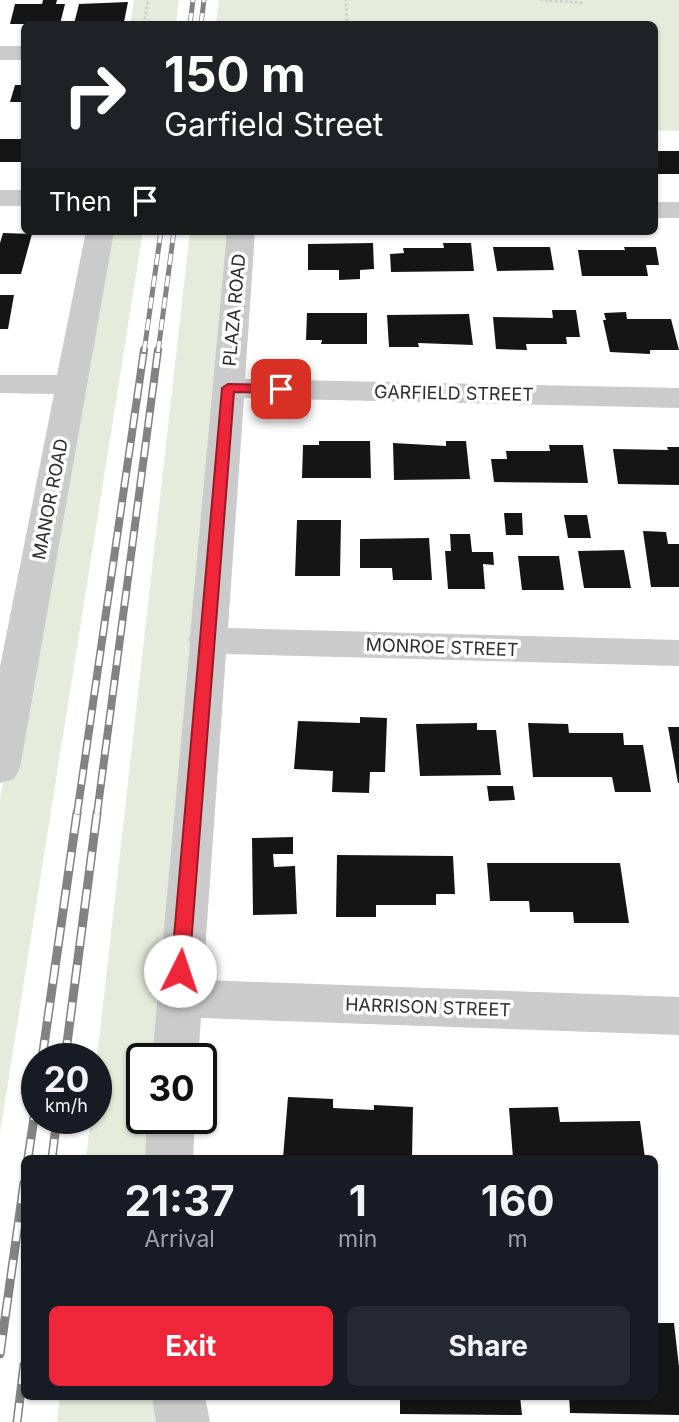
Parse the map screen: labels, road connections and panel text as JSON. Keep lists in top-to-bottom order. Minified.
{"streets":{"street":["PLAZA ROAD","GARFIELD STREET","MANOR ROAD","MONROE STREET","HARRISON STREET"]},"crossings":[["PLAZA ROAD","GARFIELD STREET"],["PLAZA ROAD","MONROE STREET"],["PLAZA ROAD","HARRISON STREET"]],"page":{"turn":["150 m","Garfield Street"],"then":"Then","speed":"20 km/h","limit":"30","eta":["21:37","Arrival","1","min","160","m"],"buttons":["Exit","Share"]}}
